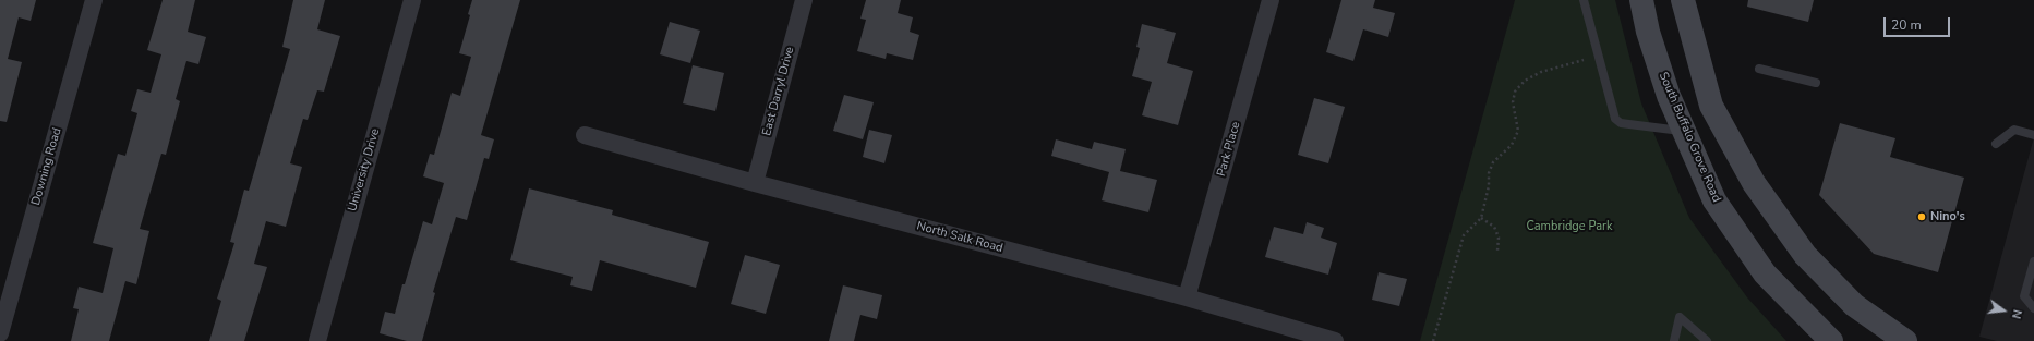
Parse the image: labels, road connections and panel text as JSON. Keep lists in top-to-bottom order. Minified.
{"streets":{"main road":["South Buffalo Grove Road"],"street":["East Darryl Drive","Park Place","Downing Road","University Drive","North Salk Road"]},"crossings":[["East Darryl Drive","North Salk Road"],["Park Place","North Salk Road"]],"parks":["Cambridge Park"],"places":["Nino's"],"scale_bar":"20 m","north":"right"}
